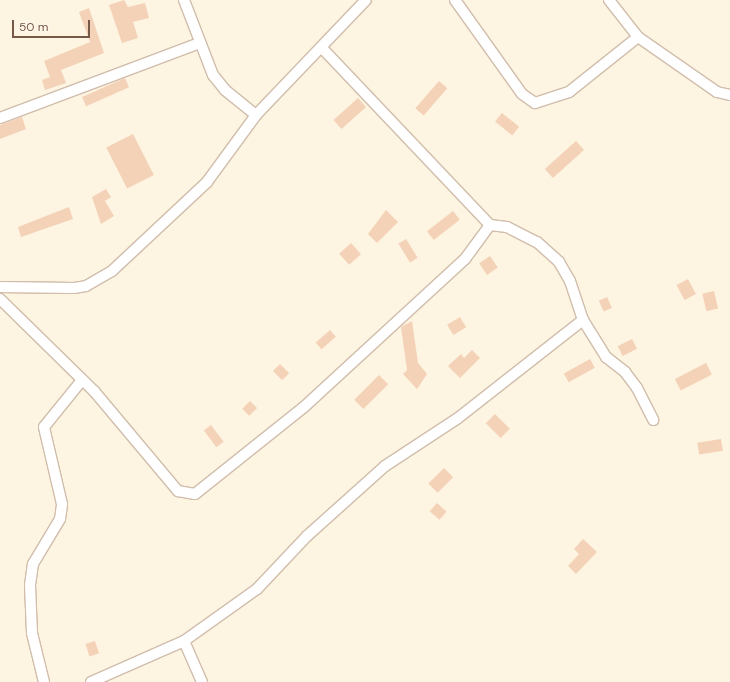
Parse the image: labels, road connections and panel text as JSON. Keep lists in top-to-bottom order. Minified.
{"scale_bar":"50 m"}
